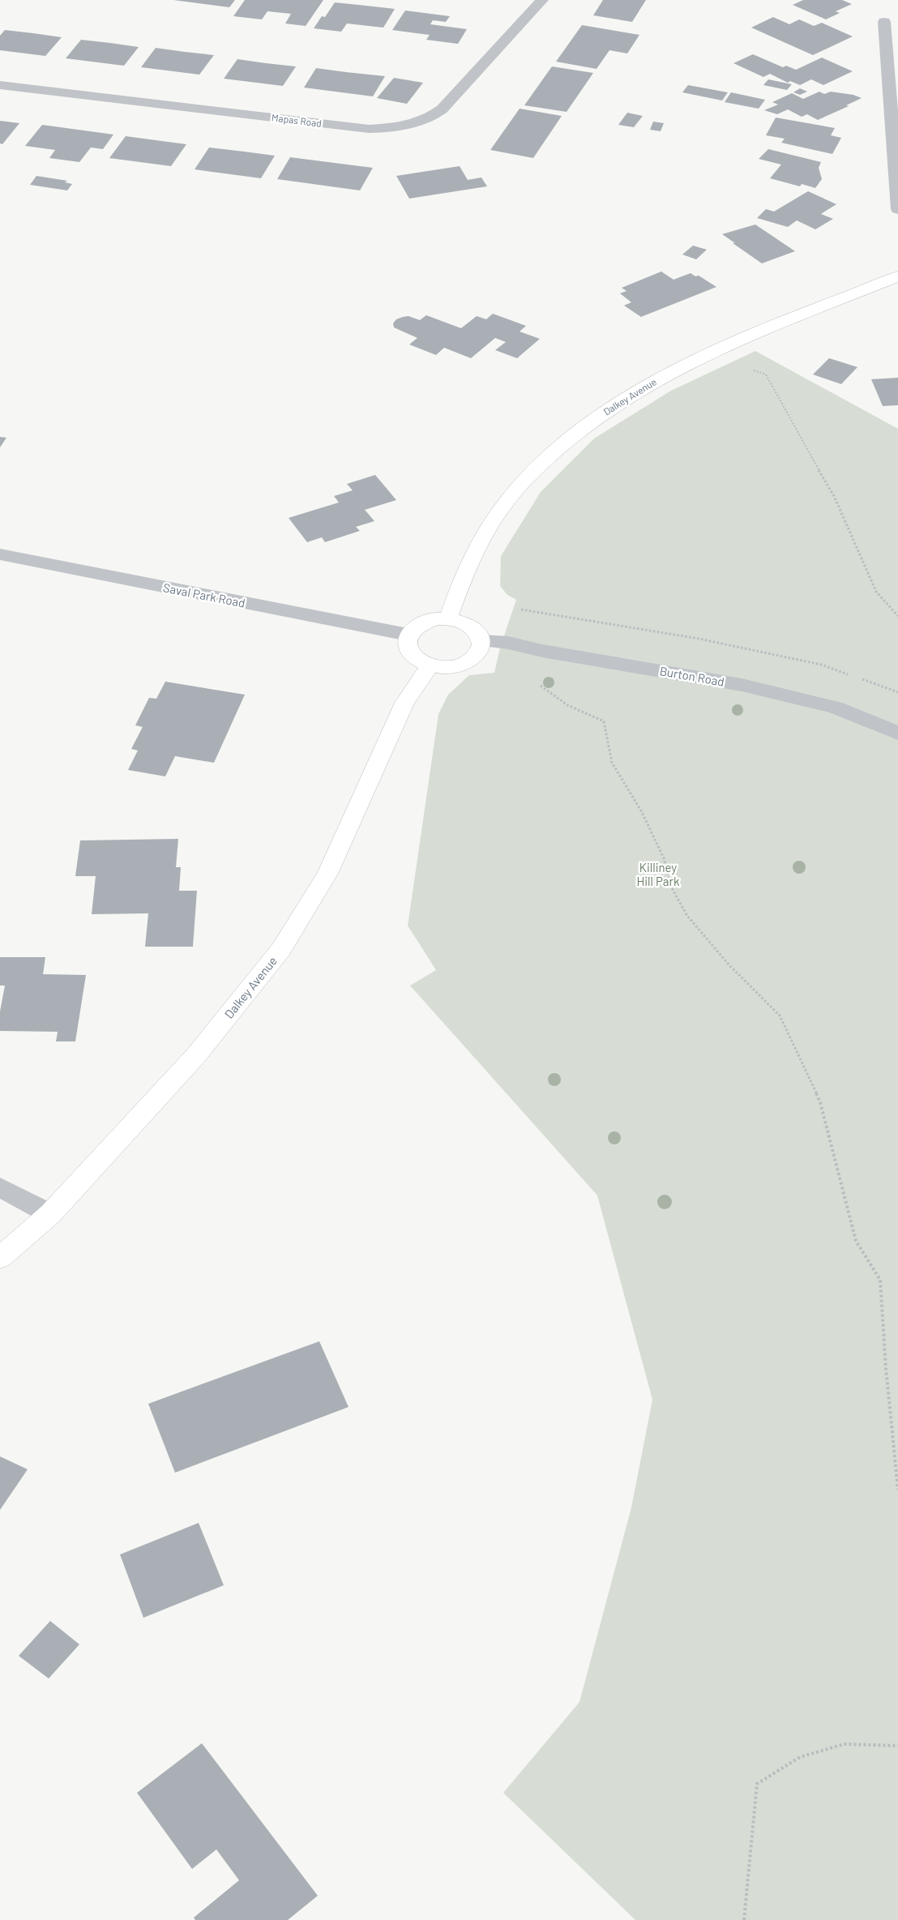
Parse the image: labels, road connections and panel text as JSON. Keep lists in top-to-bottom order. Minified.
{"streets":{"street":["Mapas Road","Dalkey Avenue","Saval Park Road","Burton Road"]},"crossings":[["Dalkey Avenue","Saval Park Road"],["Dalkey Avenue","Burton Road"],["Saval Park Road","Burton Road"]],"parks":["Killiney Hill Park"]}
